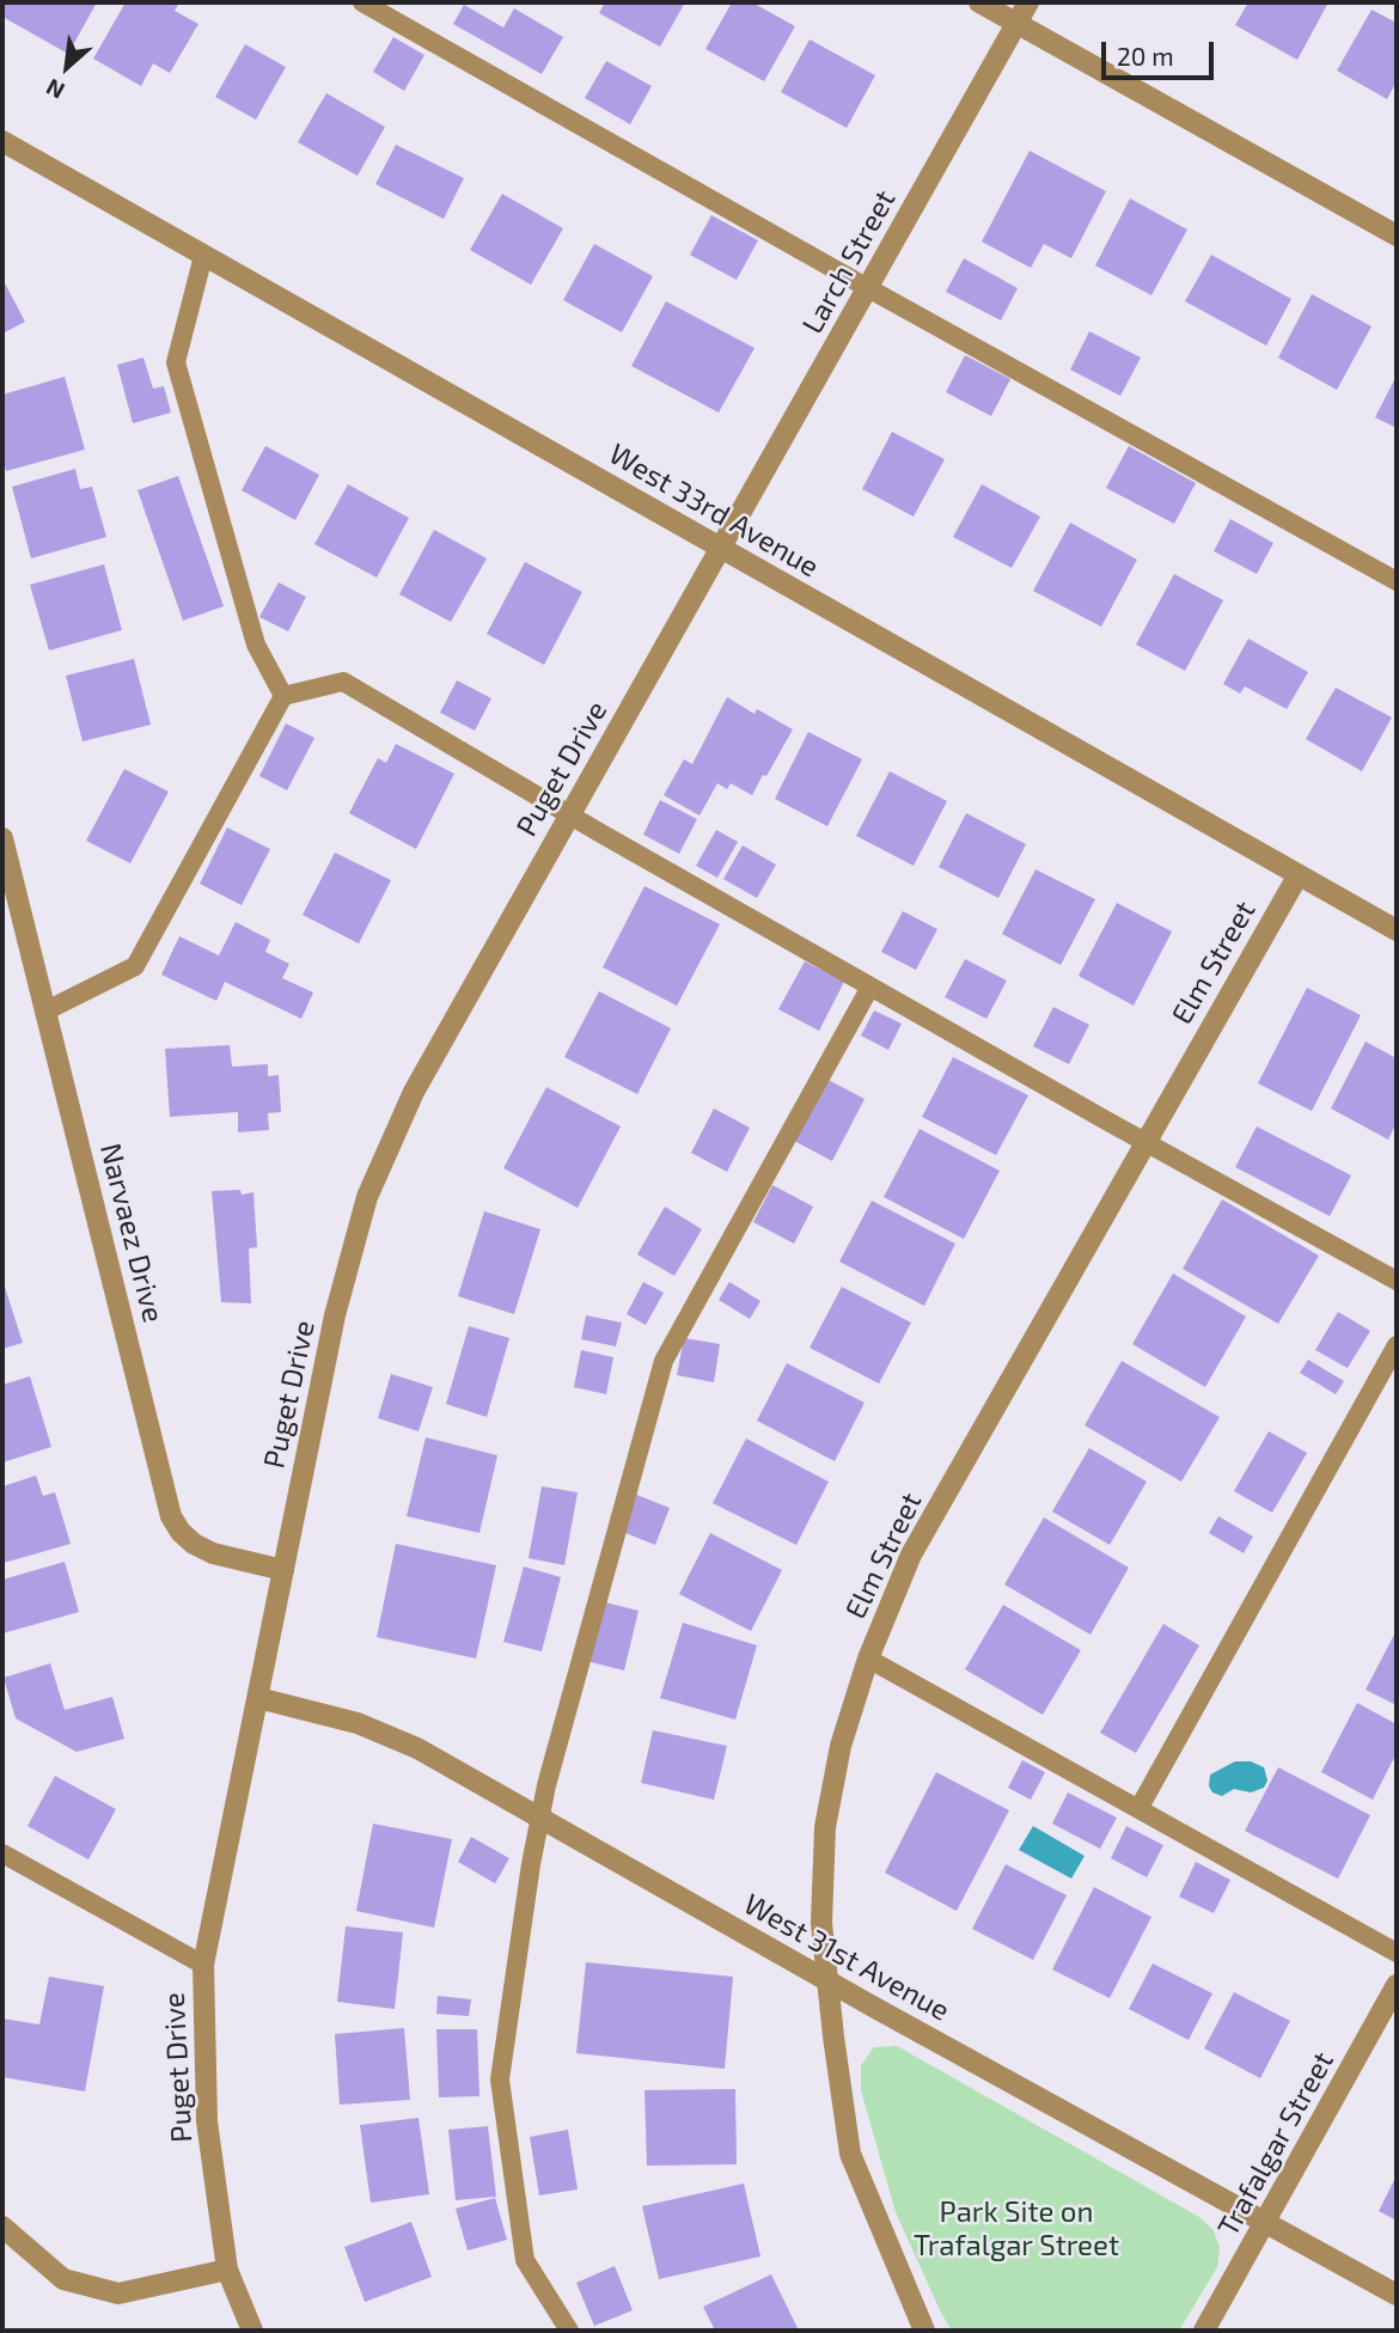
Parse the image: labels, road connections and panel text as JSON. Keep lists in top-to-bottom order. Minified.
{"streets":{"street":["Larch Street","West 33rd Avenue","Puget Drive","Elm Street","Narvaez Drive","West 31st Avenue","Trafalgar Street"]},"crossings":[["Larch Street","West 33rd Avenue"],["Larch Street","Puget Drive"],["West 33rd Avenue","Puget Drive"],["West 33rd Avenue","Elm Street"],["Puget Drive","Narvaez Drive"],["Puget Drive","West 31st Avenue"],["Elm Street","West 31st Avenue"],["West 31st Avenue","Trafalgar Street"]],"parks":["Park Site on Trafalgar Street"],"scale_bar":"20 m","north":"bottom left"}
